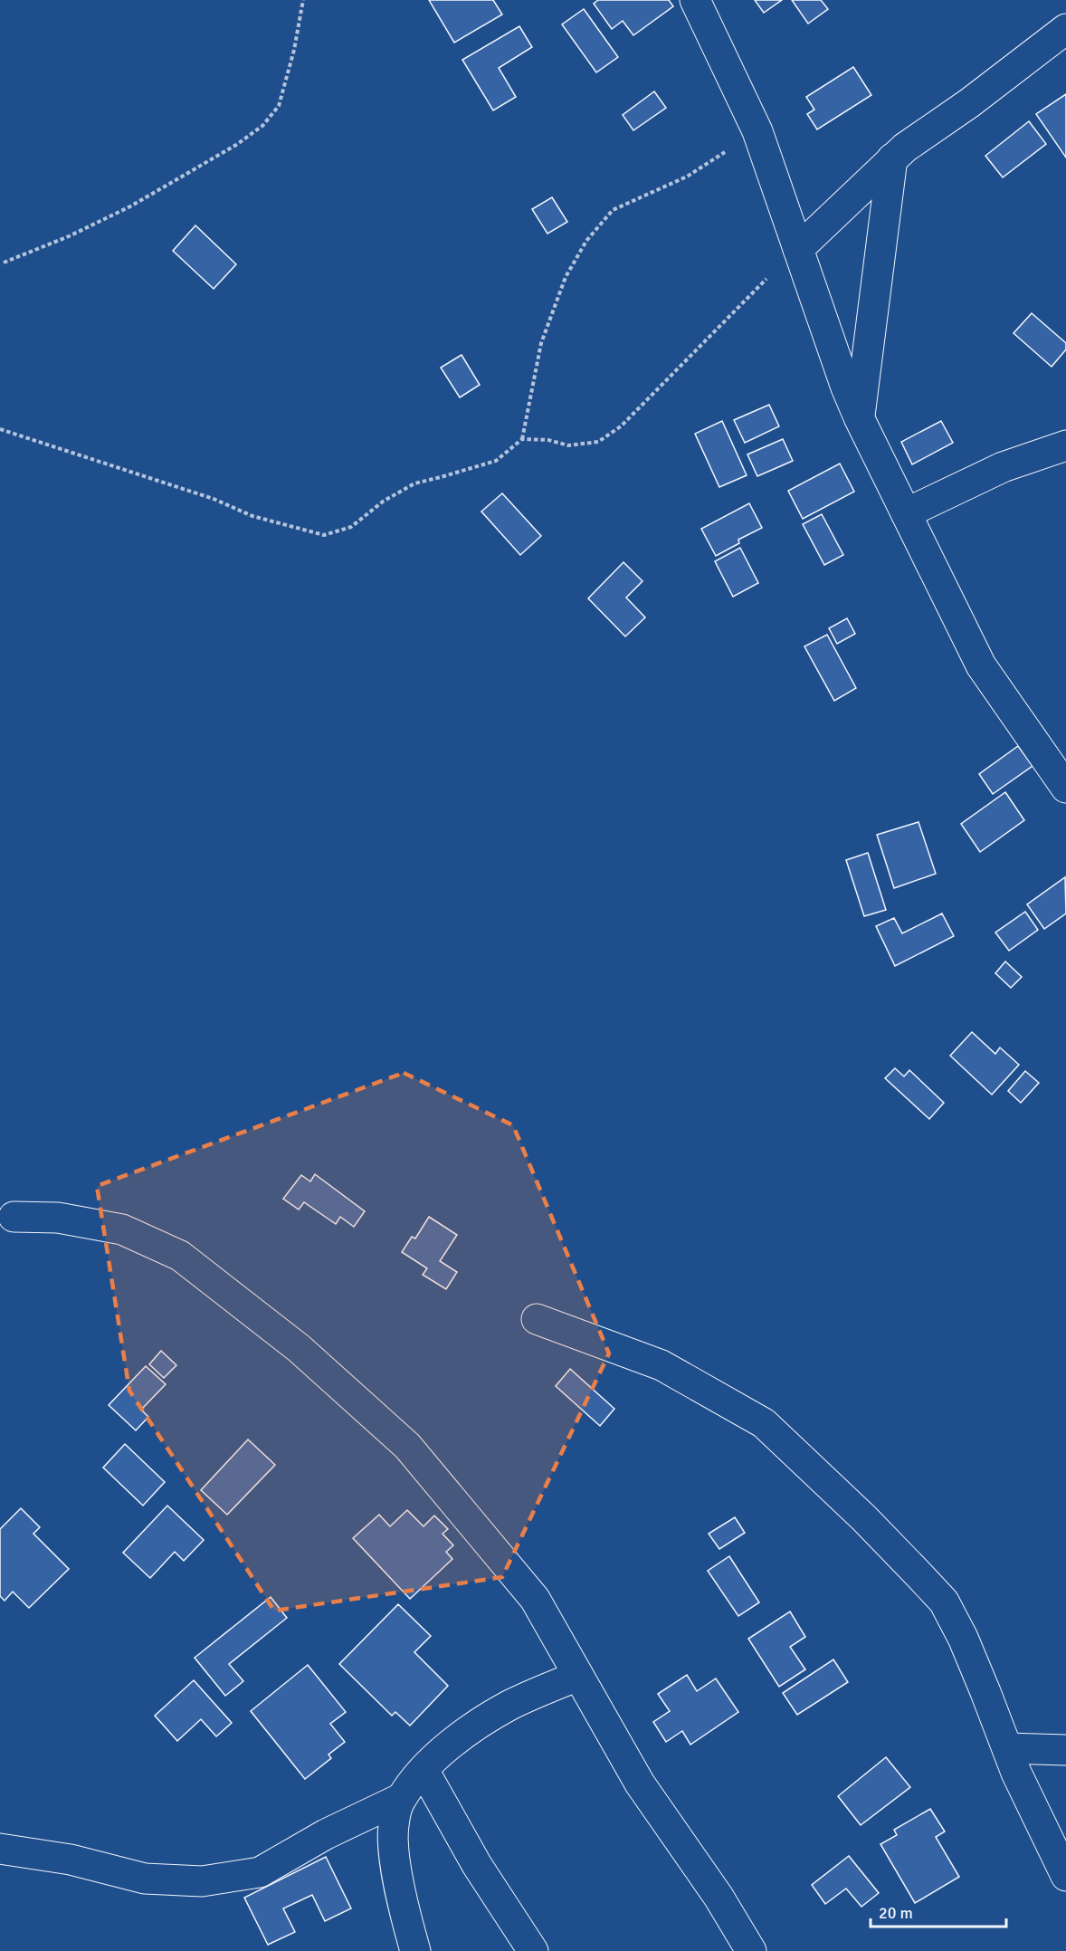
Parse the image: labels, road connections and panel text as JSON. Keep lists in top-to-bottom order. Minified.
{"scale_bar":"20 m"}
